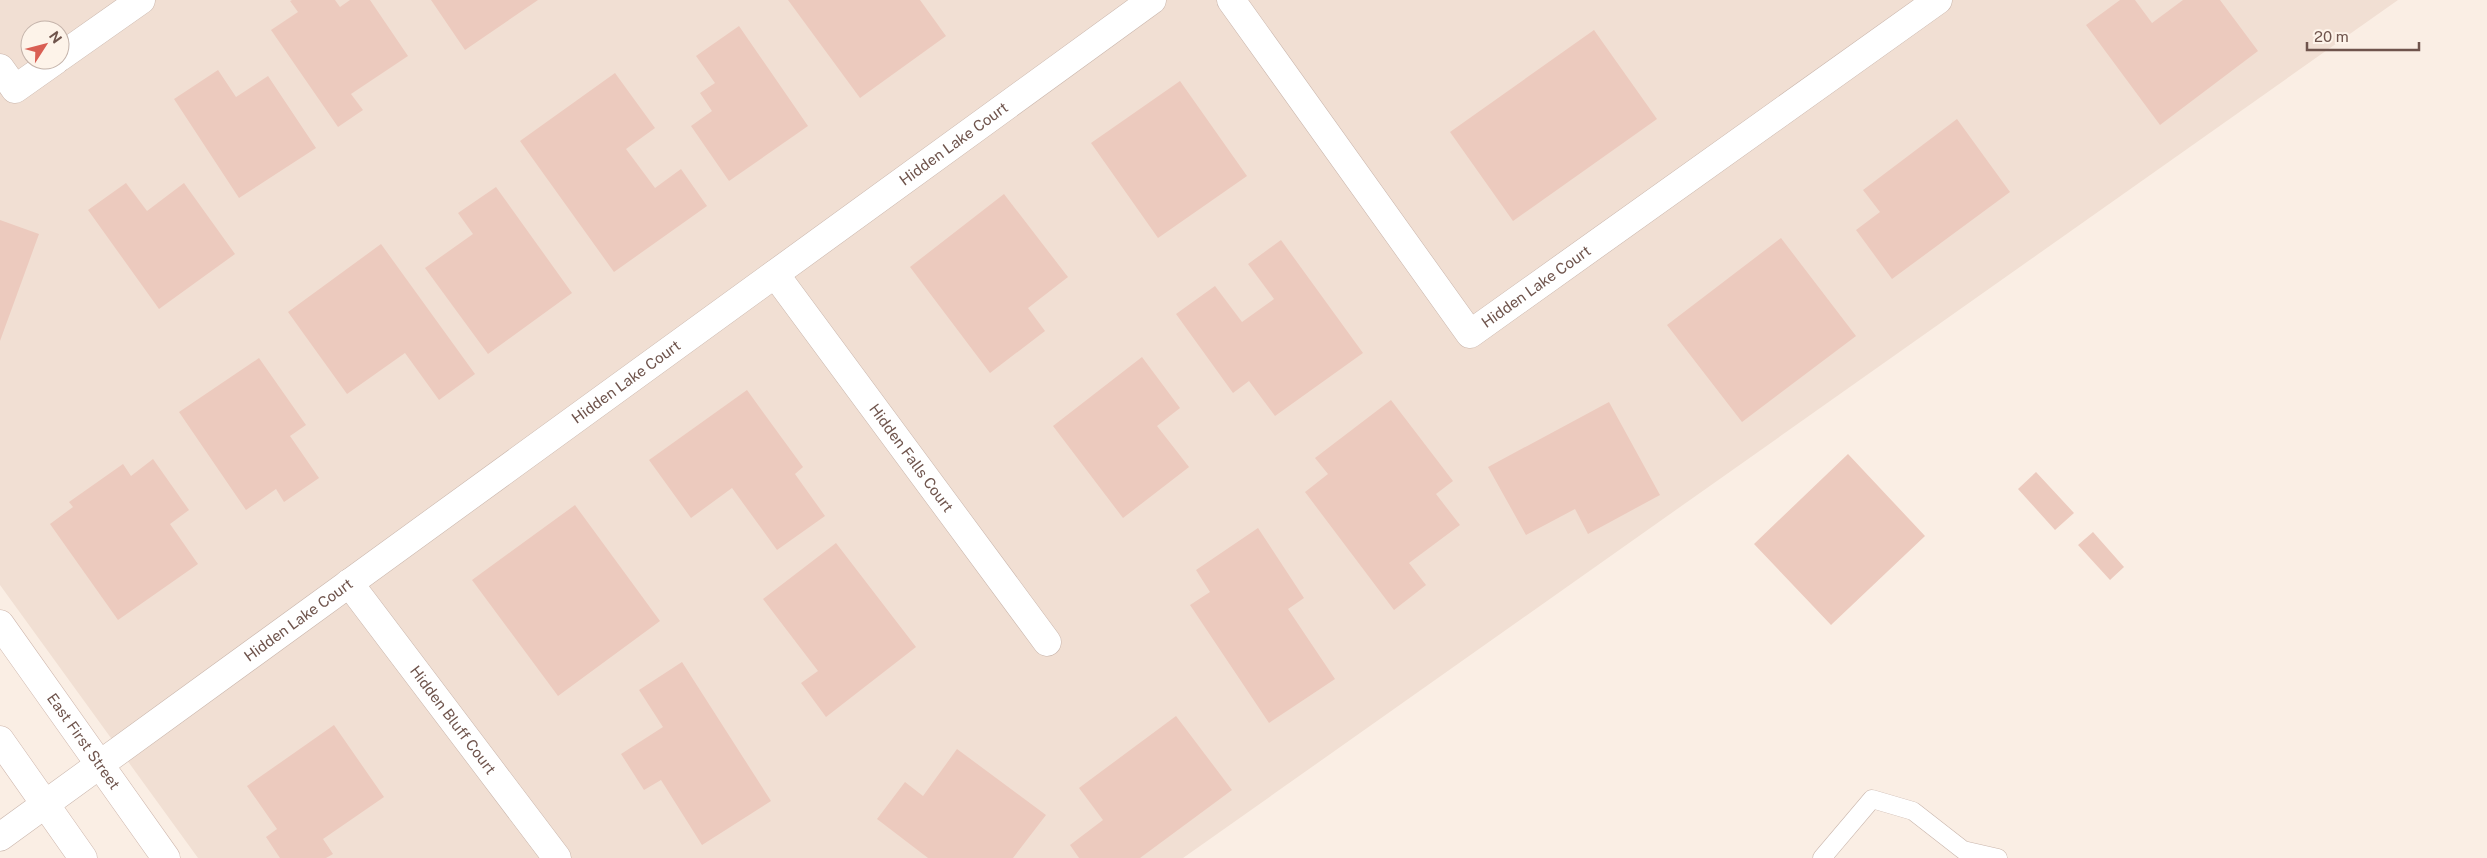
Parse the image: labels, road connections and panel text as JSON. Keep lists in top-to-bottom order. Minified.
{"streets":{"street":["Hidden Lake Court","Hidden Falls Court","Hidden Bluff Court","East First Street"]},"crossings":[["Hidden Lake Court","Hidden Falls Court"],["Hidden Lake Court","Hidden Bluff Court"],["Hidden Lake Court","East First Street"]],"scale_bar":"20 m","north":"top right"}
